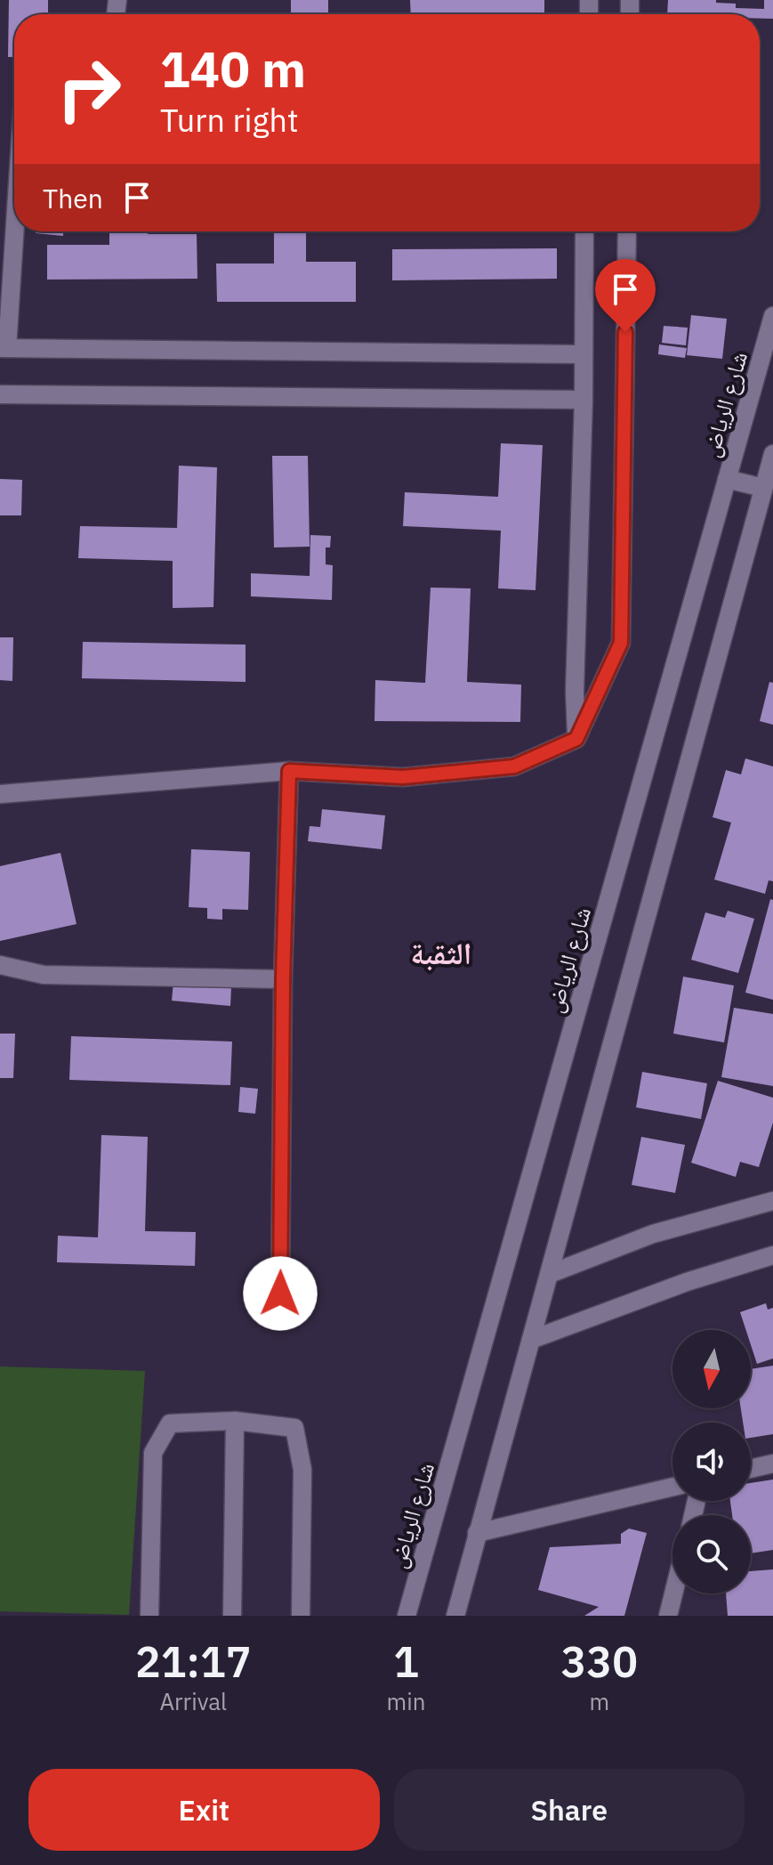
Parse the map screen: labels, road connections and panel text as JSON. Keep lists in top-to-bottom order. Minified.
{"streets":{"street":["شارع الرياض"]},"districts":["الثقبة"],"north":"bottom","page":{"turn":["140 m","Turn right"],"then":"Then","eta":["21:17","Arrival","1","min","330","m"],"buttons":["Exit","Share"]}}
